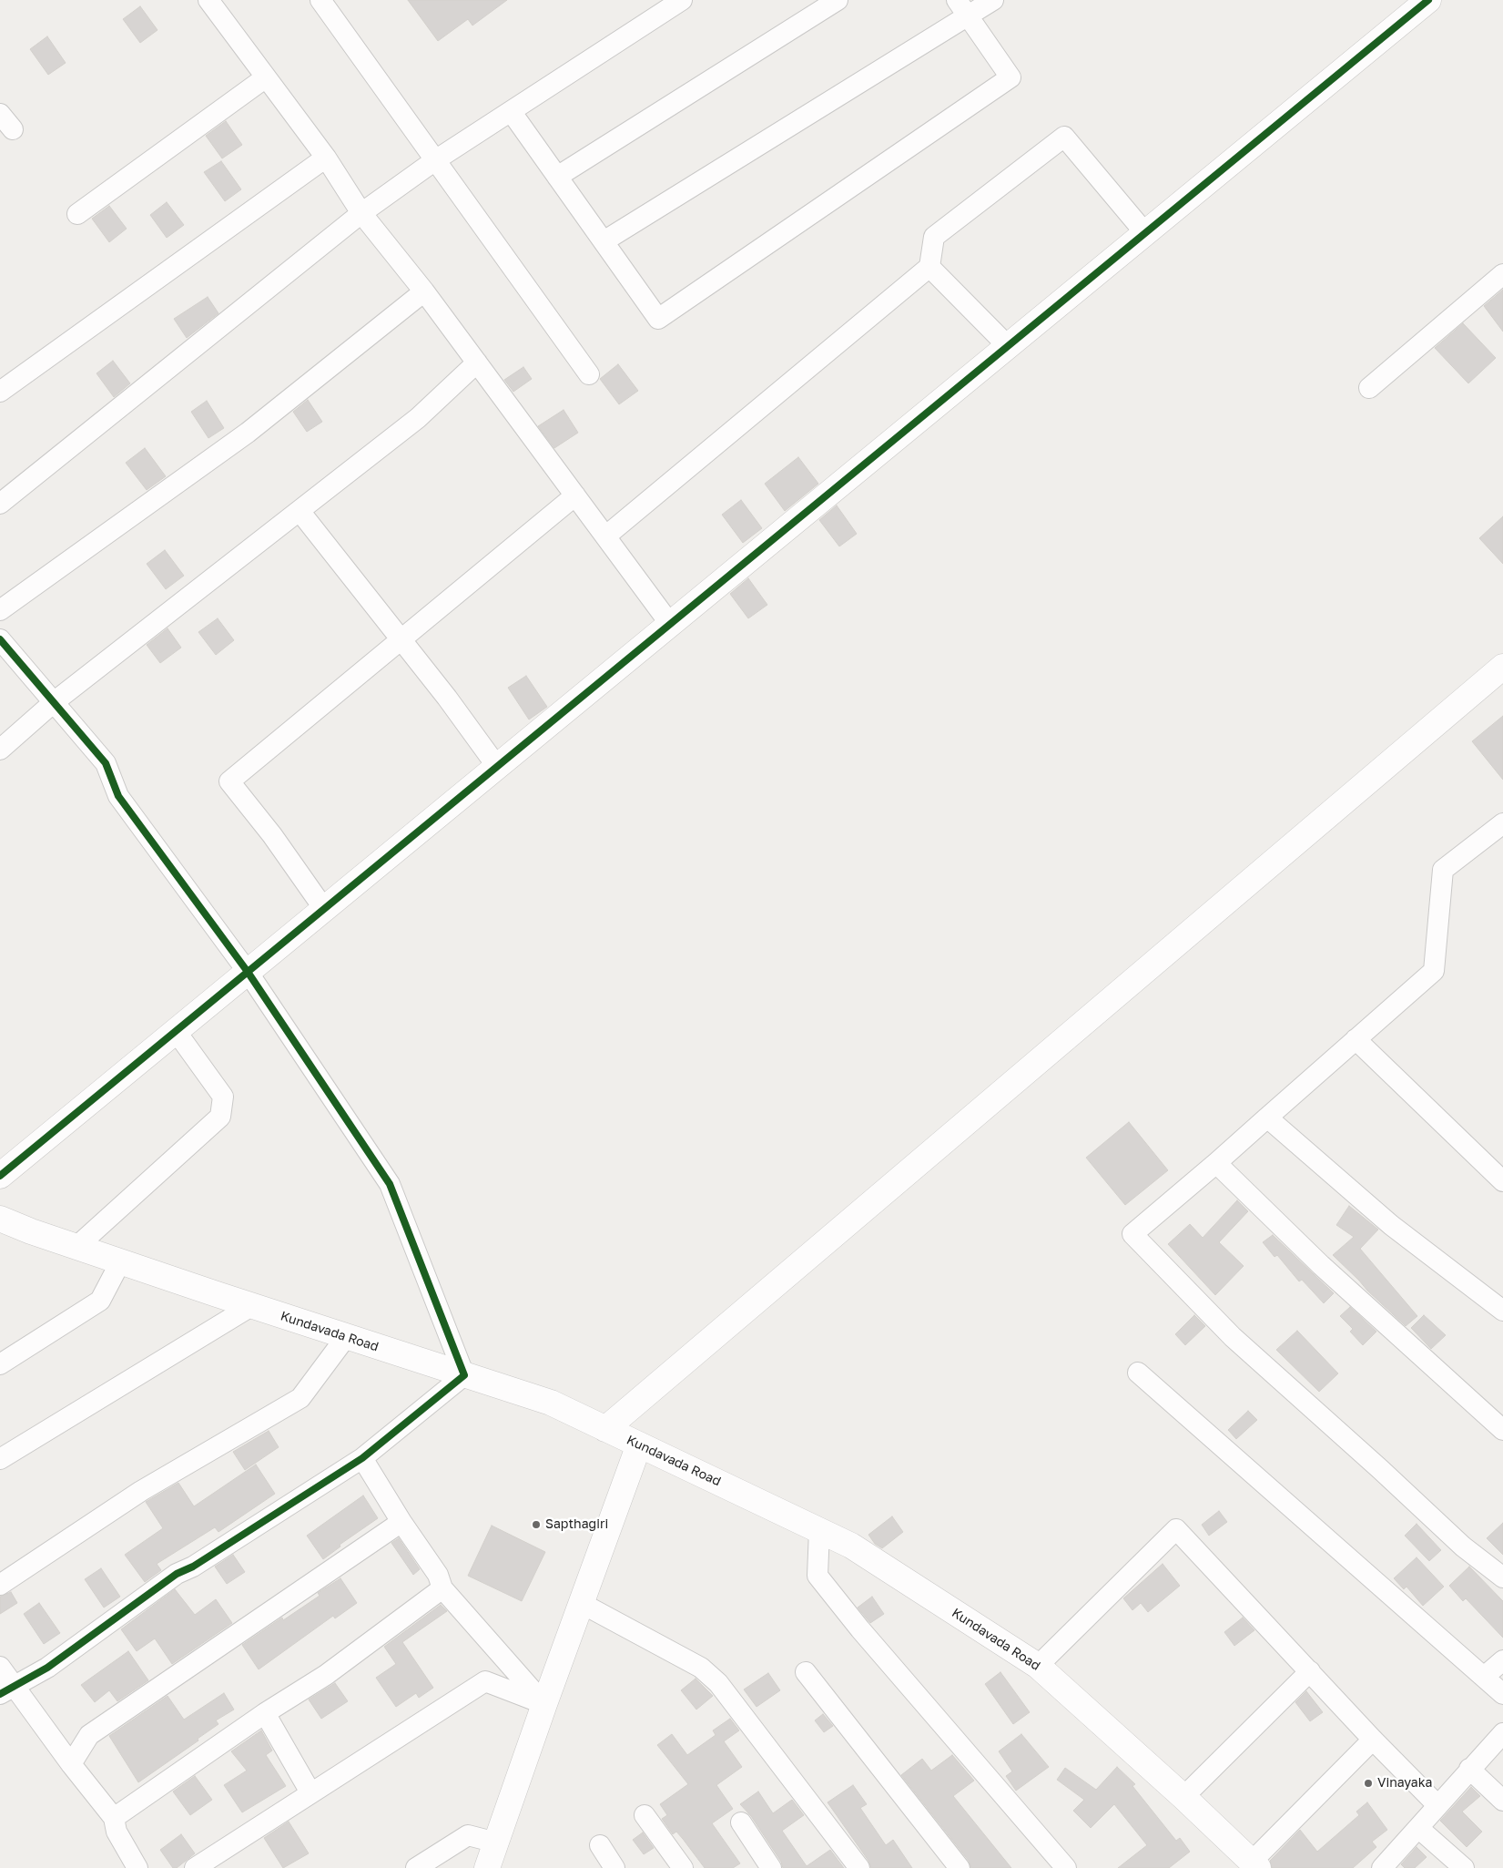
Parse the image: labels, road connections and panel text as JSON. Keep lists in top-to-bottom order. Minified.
{"streets":{"street":["Kundavada Road"]},"places":["Sapthagiri","Vinayaka"]}
